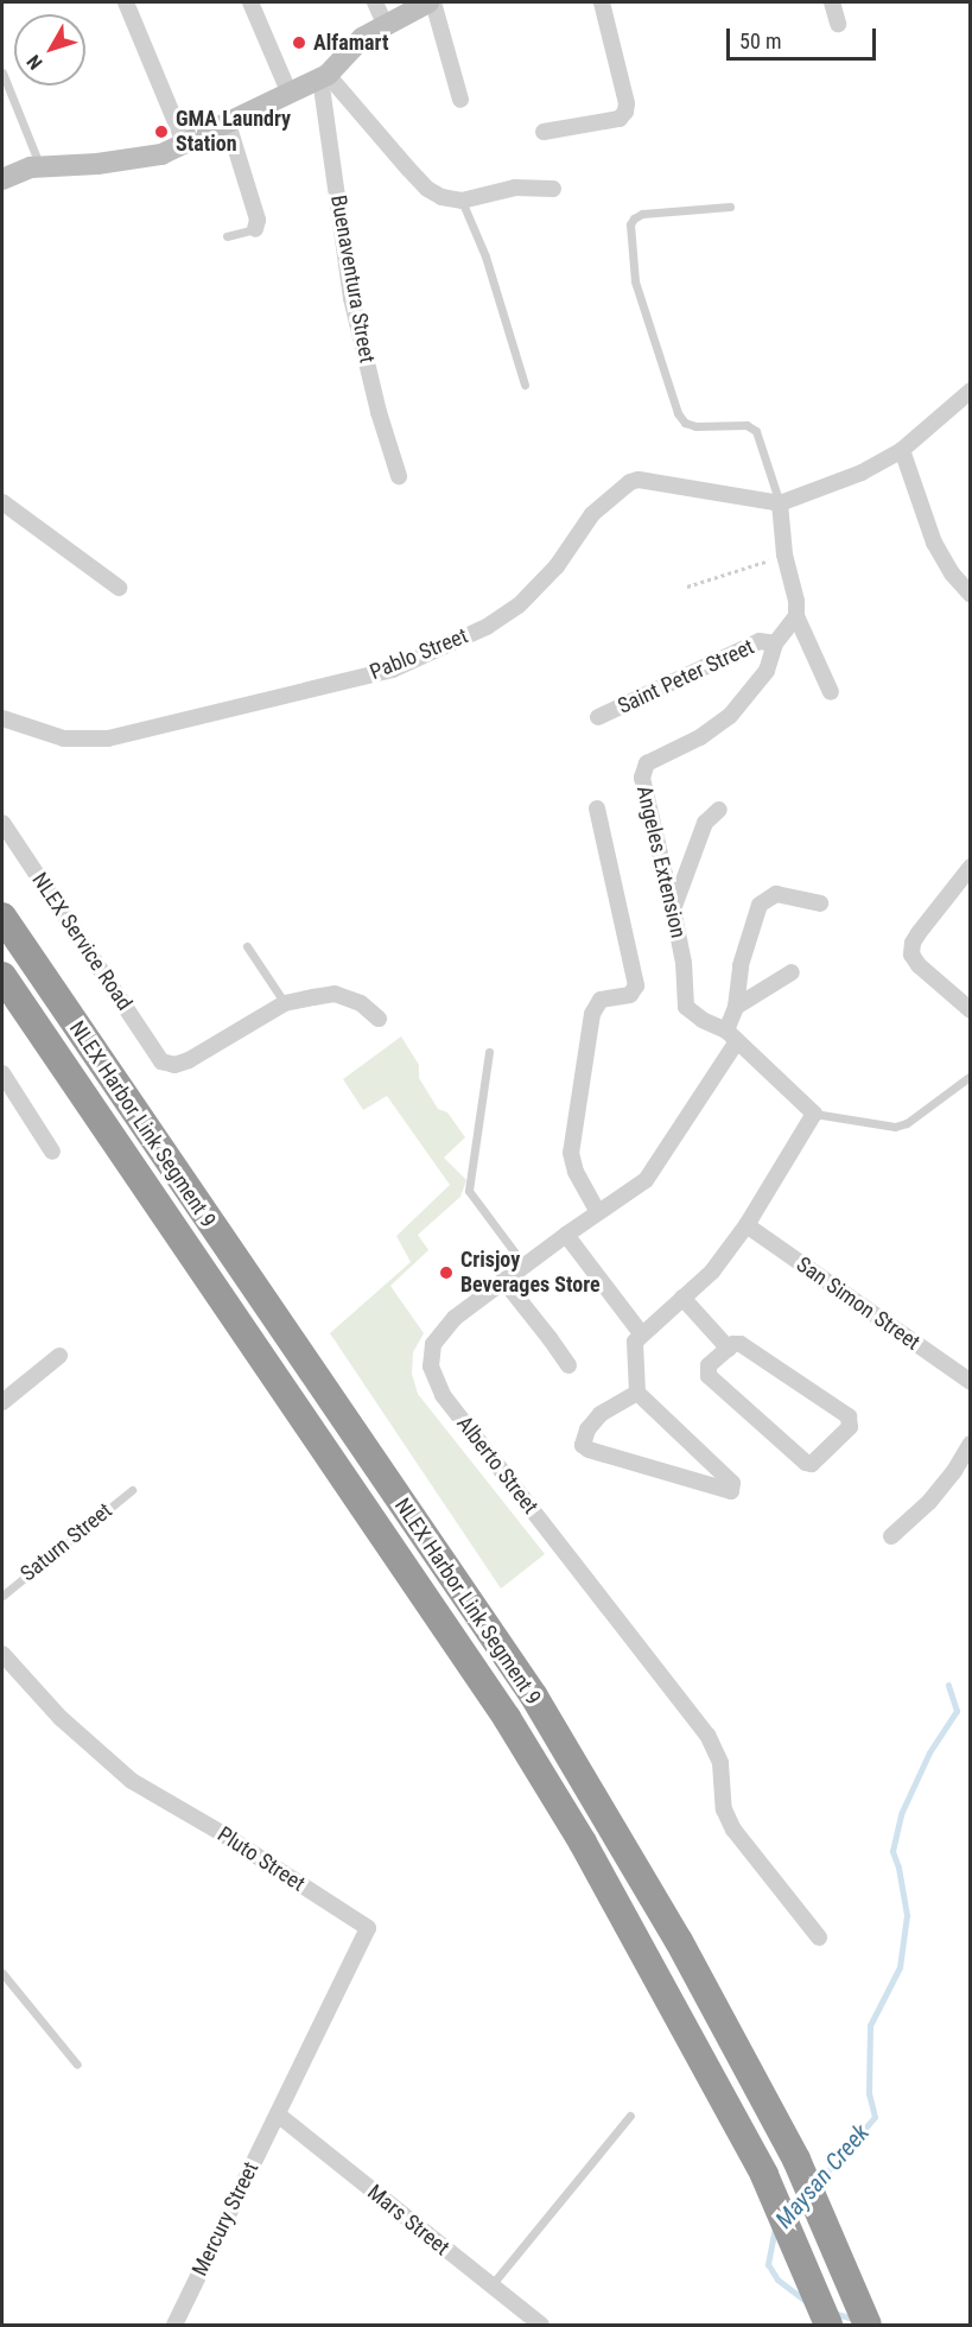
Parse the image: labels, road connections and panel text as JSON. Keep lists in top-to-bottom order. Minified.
{"streets":{"highway":["NLEX Harbor Link Segment 9"],"street":["Buenaventura Street","Pablo Street","Saint Peter Street","Angeles Extension","NLEX Service Road","San Simon Street","Alberto Street","Pluto Street","Mercury Street","Mars Street"],"lane":["Saturn Street"]},"crossings":[["Saint Peter Street","Angeles Extension"],["Angeles Extension","Alberto Street"],["Pluto Street","Mercury Street"],["Pluto Street","Mars Street"],["Mercury Street","Mars Street"]],"water":["Maysan Creek"],"places":["Alfamart","GMA Laundry Station","Crisjoy Beverages Store"],"scale_bar":"50 m","north":"bottom left"}
